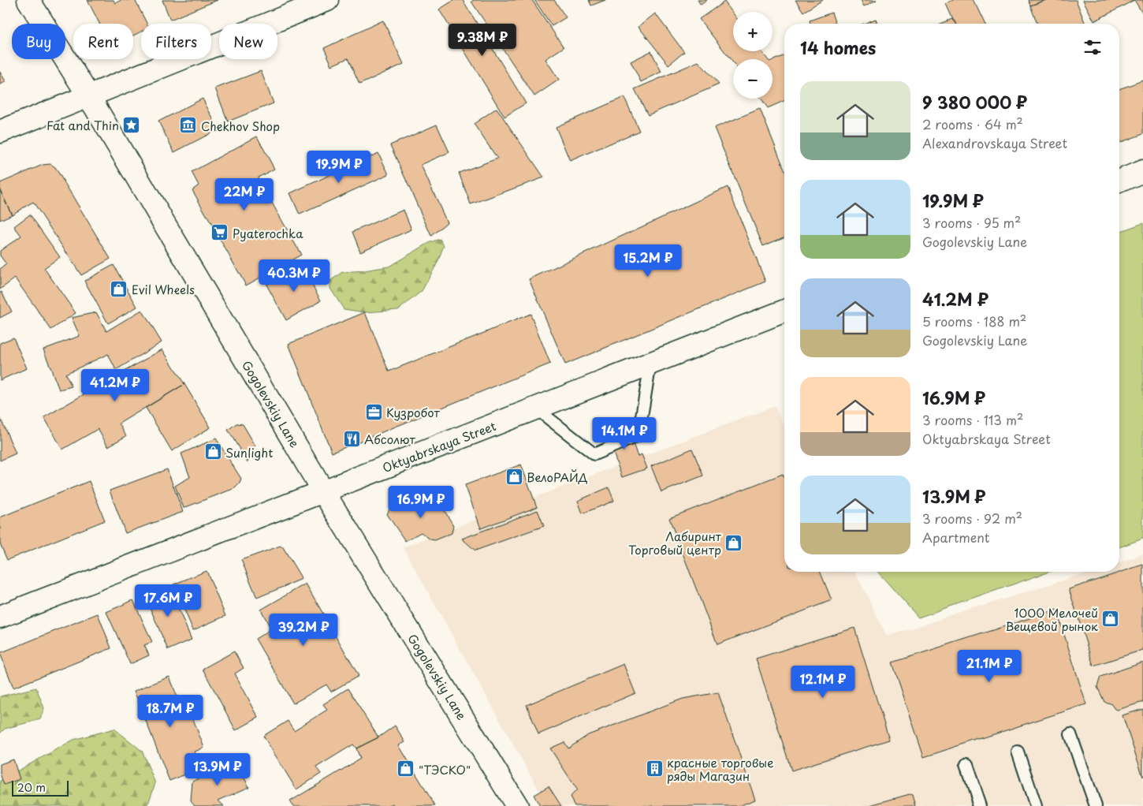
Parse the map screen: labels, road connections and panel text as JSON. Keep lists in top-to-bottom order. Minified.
{"streets":{"main road":["Gogolevskiy Lane","Oktyabrskaya Street"]},"crossings":[["Gogolevskiy Lane","Oktyabrskaya Street"]],"places":{"place":["Fat and Thin"],"museum":["Chekhov Shop"],"supermarket":["Pyaterochka"],"shop":["Evil Wheels","Sunlight","ВелоРАЙД","Лабиринт Торговый центр","1000 Мелочей Вещевой рынок","\"ТЭСКО\""],"office":["Кузробот"],"restaurant":["Абсолют"],"building":["красные торговые ряды Магазин"]},"scale_bar":"20 m","page":{"map_buttons":["+","−"],"price":["9.38M ₽","19.9M ₽","22M ₽","15.2M ₽","40.3M ₽","41.2M ₽","14.1M ₽","16.9M ₽","17.6M ₽","39.2M ₽","21.1M ₽","12.1M ₽","18.7M ₽","13.9M ₽"],"chip":["Buy","Rent","Filters","New"],"heading":"14 homes","list":[{"name":"9 380 000 ₽","note":"2 rooms · 64 m² · Alexandrovskaya Street"},{"name":"19.9M ₽","note":"3 rooms · 95 m² · Gogolevskiy Lane"},{"name":"41.2M ₽","note":"5 rooms · 188 m² · Gogolevskiy Lane"},{"name":"16.9M ₽","note":"3 rooms · 113 m² · Oktyabrskaya Street"},{"name":"13.9M ₽","note":"3 rooms · 92 m² · Apartment"}],"scale":"20 m"}}
